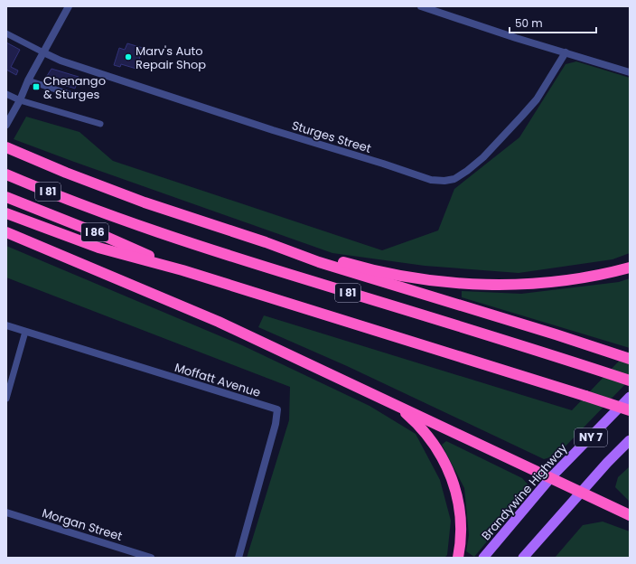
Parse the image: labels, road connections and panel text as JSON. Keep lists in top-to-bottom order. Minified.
{"streets":{"highway":["I 81","I 86"],"main road":["NY 7","Brandywine Highway"],"street":["Sturges Street","Moffatt Avenue","Morgan Street"]},"crossings":[["I 81","I 86"]],"places":{"other":["Marv's Auto Repair Shop"],"transit":["Chenango & Sturges"]},"scale_bar":"50 m"}
